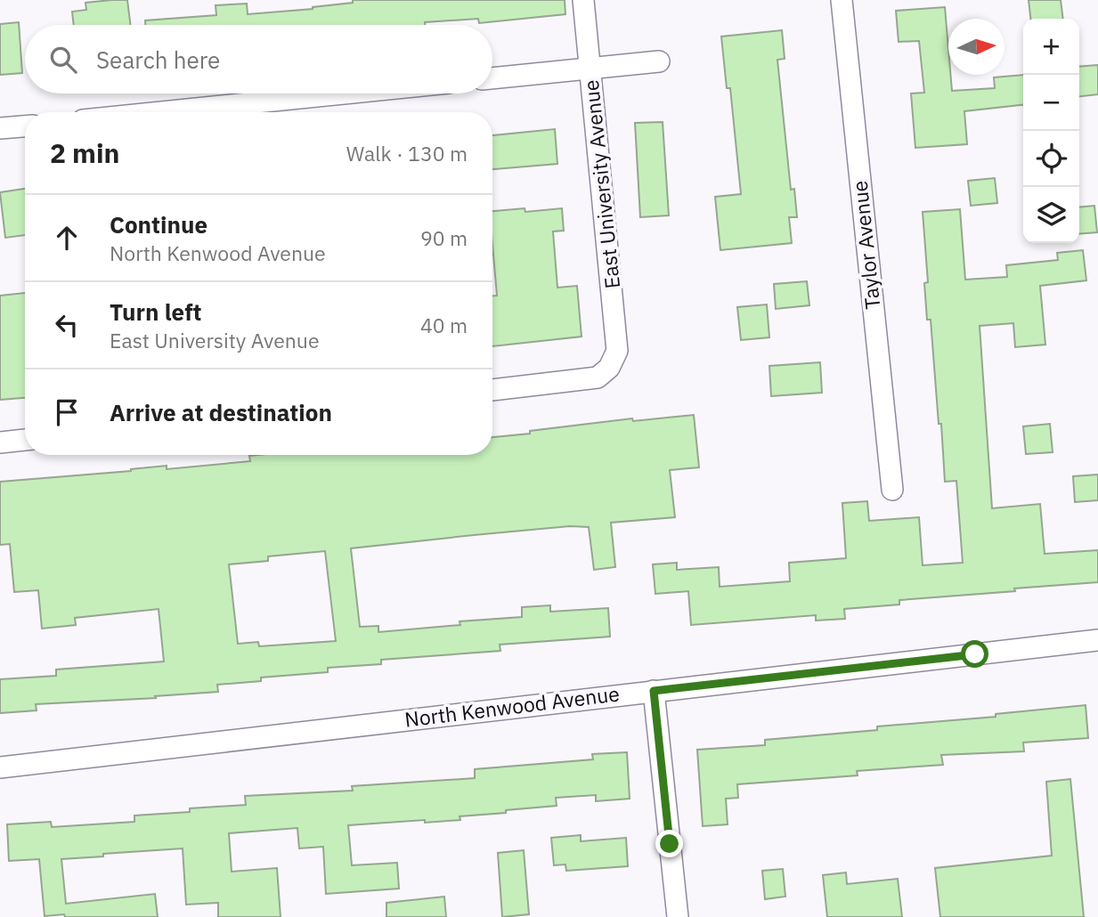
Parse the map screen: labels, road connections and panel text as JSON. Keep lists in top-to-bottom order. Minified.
{"streets":{"street":["East University Avenue","Taylor Avenue","North Kenwood Avenue"]},"north":"right","page":{"map_buttons":["+","−"],"search":"Search here","heading":["2 min","Walk · 130 m"],"list":[["Continue","North Kenwood Avenue","90 m"],["Turn left","East University Avenue","40 m"],"Arrive at destination"]}}
